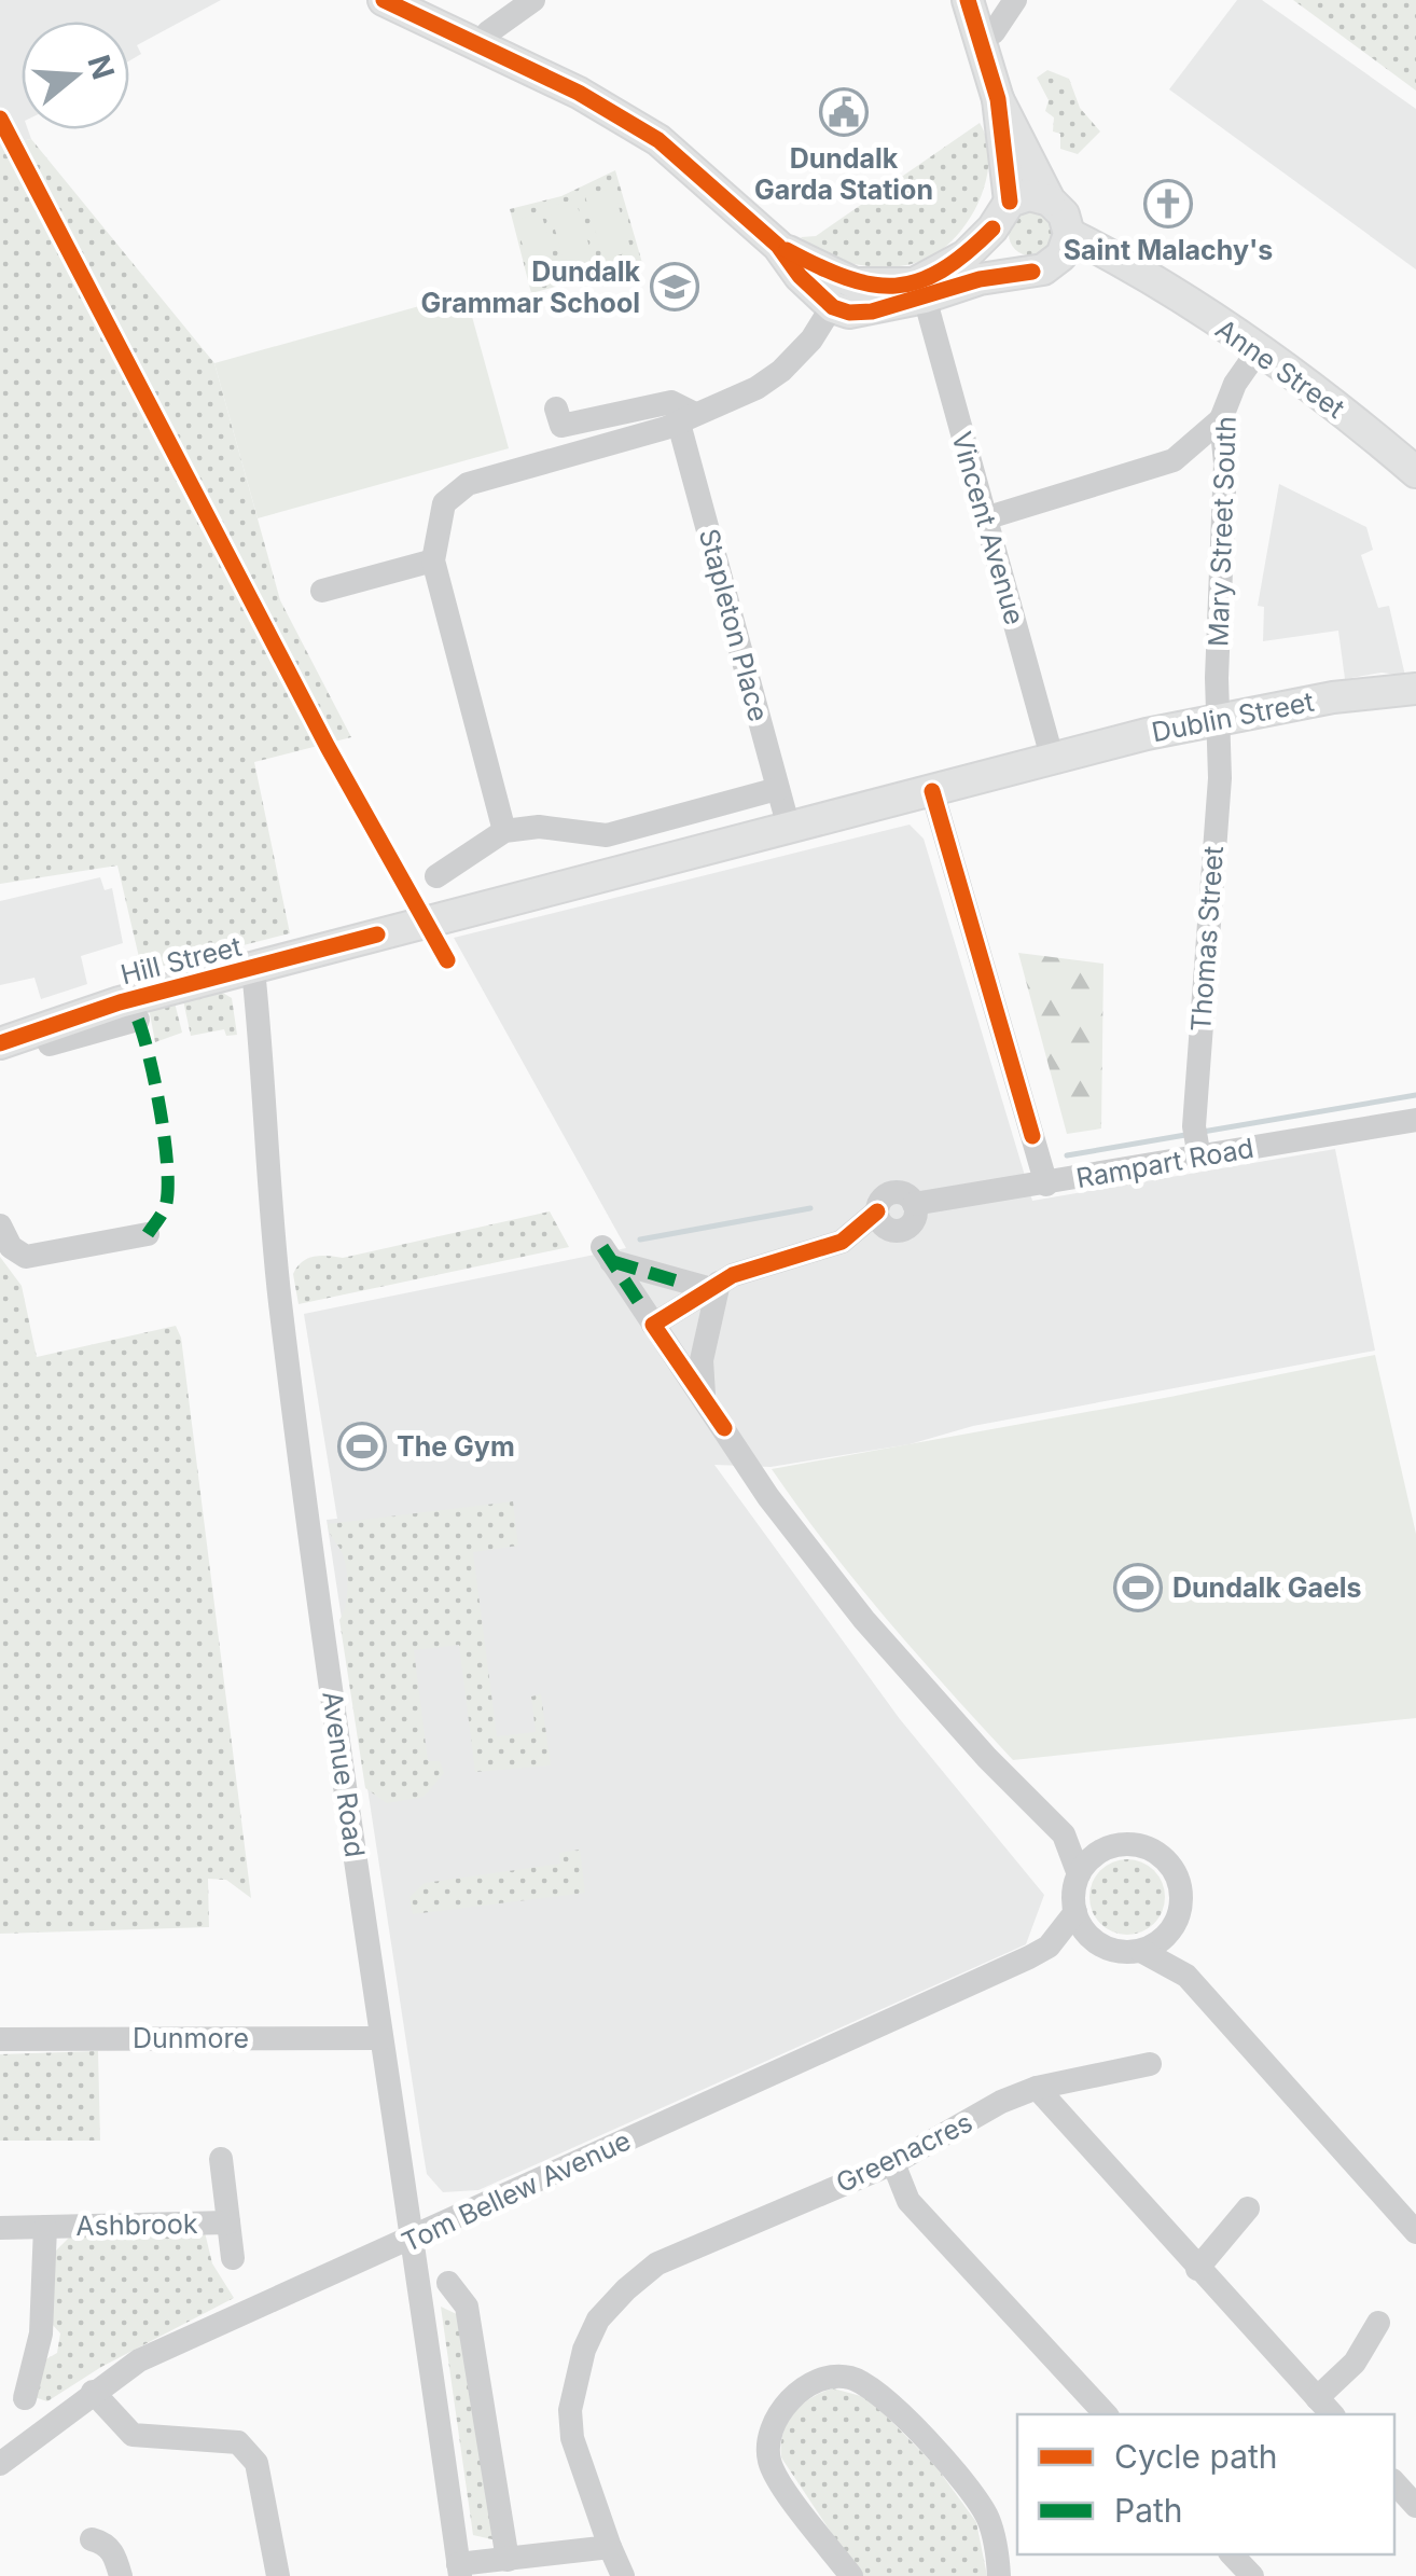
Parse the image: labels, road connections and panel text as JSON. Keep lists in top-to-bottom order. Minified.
{"streets":{"main road":["Anne Street","Dublin Street","Hill Street"],"street":["Vincent Avenue","Mary Street South","Stapleton Place","Thomas Street","Rampart Road","Avenue Road","Dunmore","Greenacres","Tom Bellew Avenue","Ashbrook"]},"crossings":[["Anne Street","Mary Street South"],["Vincent Avenue","Dublin Street"],["Mary Street South","Dublin Street"],["Mary Street South","Thomas Street"],["Stapleton Place","Hill Street"],["Dublin Street","Thomas Street"],["Thomas Street","Rampart Road"],["Hill Street","Avenue Road"],["Avenue Road","Dunmore"],["Avenue Road","Tom Bellew Avenue"]],"places":{"public building":["Dundalk Garda Station"],"church":["Saint Malachy's"],"school or university":["Dundalk Grammar School"],"sports":["The Gym","Dundalk Gaels"]},"legend":["Cycle path","Path"],"north":"right"}
